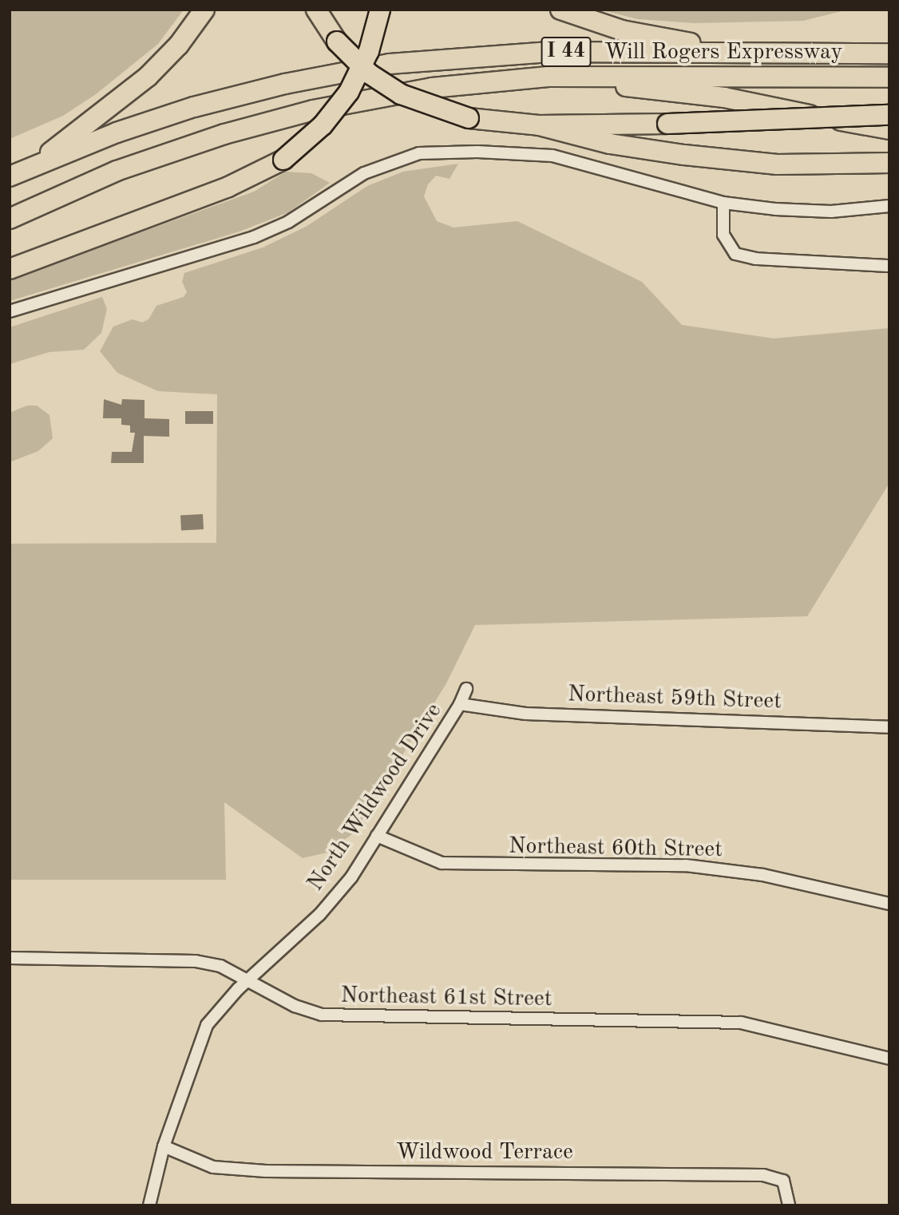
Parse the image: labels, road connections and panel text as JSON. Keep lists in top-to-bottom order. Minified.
{"streets":{"highway":["I 44","Will Rogers Expressway"],"street":["Northeast 59th Street","North Wildwood Drive","Northeast 60th Street","Northeast 61st Street","Wildwood Terrace"]},"crossings":[["Northeast 59th Street","North Wildwood Drive"],["North Wildwood Drive","Northeast 60th Street"],["North Wildwood Drive","Northeast 61st Street"],["North Wildwood Drive","Wildwood Terrace"]]}
